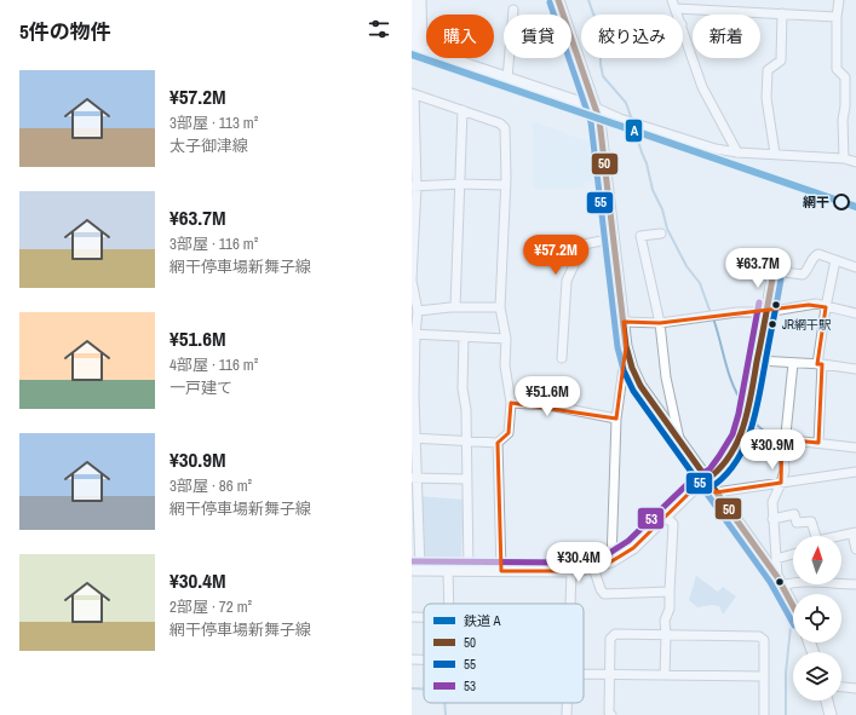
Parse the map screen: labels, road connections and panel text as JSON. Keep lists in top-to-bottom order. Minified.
{"places":["網干","JR網干駅"],"lines":["transit line 50","transit line 55","rail line A","transit line 53"],"legend":["鉄道 A","50","55","53"],"north":"top","page":{"heading":"5件の物件","chip":["購入","賃貸","絞り込み","新着"],"list":[{"name":"¥57.2M","note":"3部屋 · 113 m² · 太子御津線"},{"name":"¥63.7M","note":"3部屋 · 116 m² · 網干停車場新舞子線"},{"name":"¥51.6M","note":"4部屋 · 116 m² · 一戸建て"},{"name":"¥30.9M","note":"3部屋 · 86 m² · 網干停車場新舞子線"},{"name":"¥30.4M","note":"2部屋 · 72 m² · 網干停車場新舞子線"}],"price":["¥57.2M","¥63.7M","¥51.6M","¥30.9M","¥30.4M"]}}
